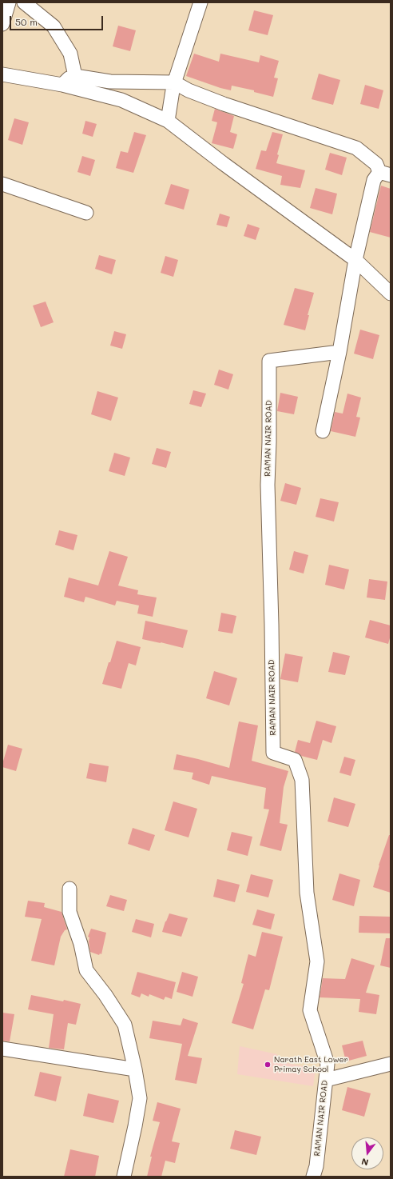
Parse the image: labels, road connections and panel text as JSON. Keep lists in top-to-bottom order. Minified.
{"streets":{"street":["RAMAN NAIR ROAD"]},"places":["Narath East Lower Primay School"],"scale_bar":"50 m","north":"bottom"}
